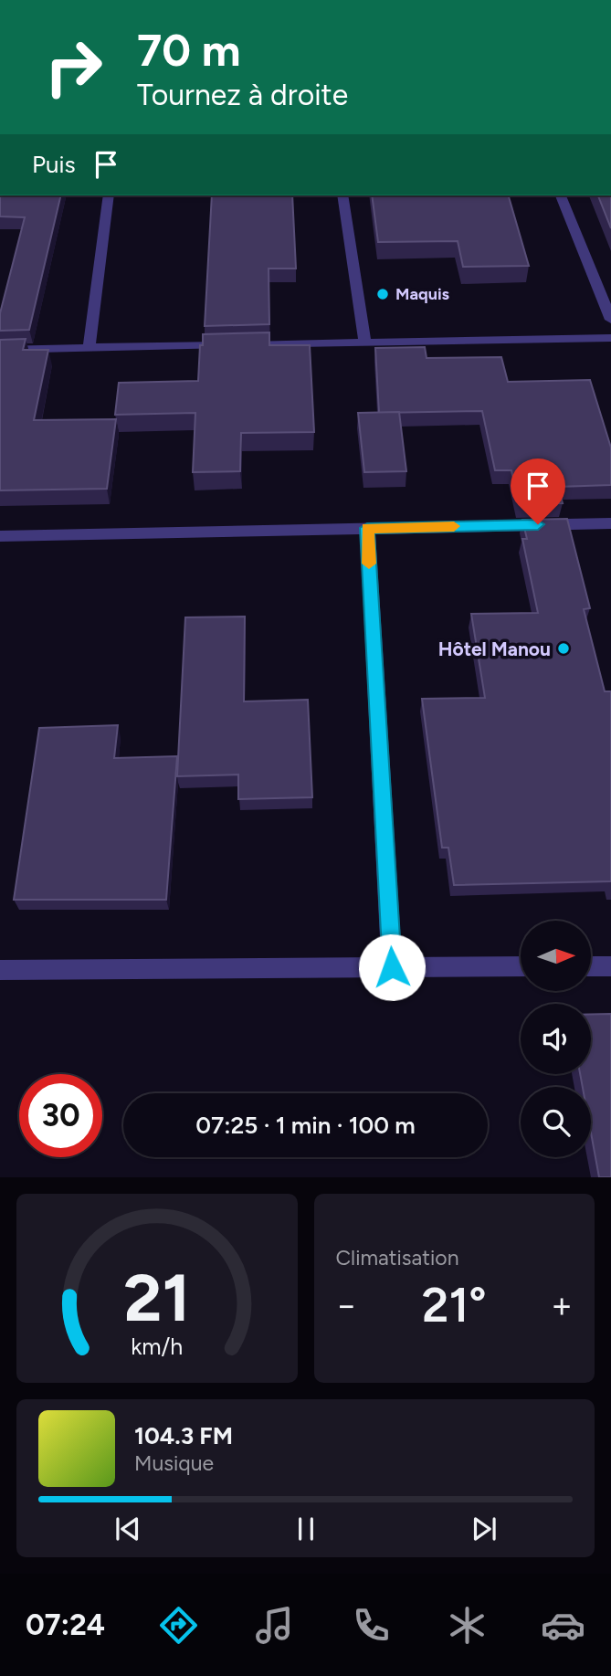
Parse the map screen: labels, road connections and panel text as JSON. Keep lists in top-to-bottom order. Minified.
{"places":["Maquis","Hôtel Manou"],"north":"right","page":{"turn":["70 m","Tournez à droite"],"then":"Puis","limit":"30","trip":"07:25 · 1 min · 100 m","tile":"Climatisation","heat":["−","21°","+"],"song":["104.3 FM","Musique"],"tabs":"07:24","gauge":["21","km/h"]}}
